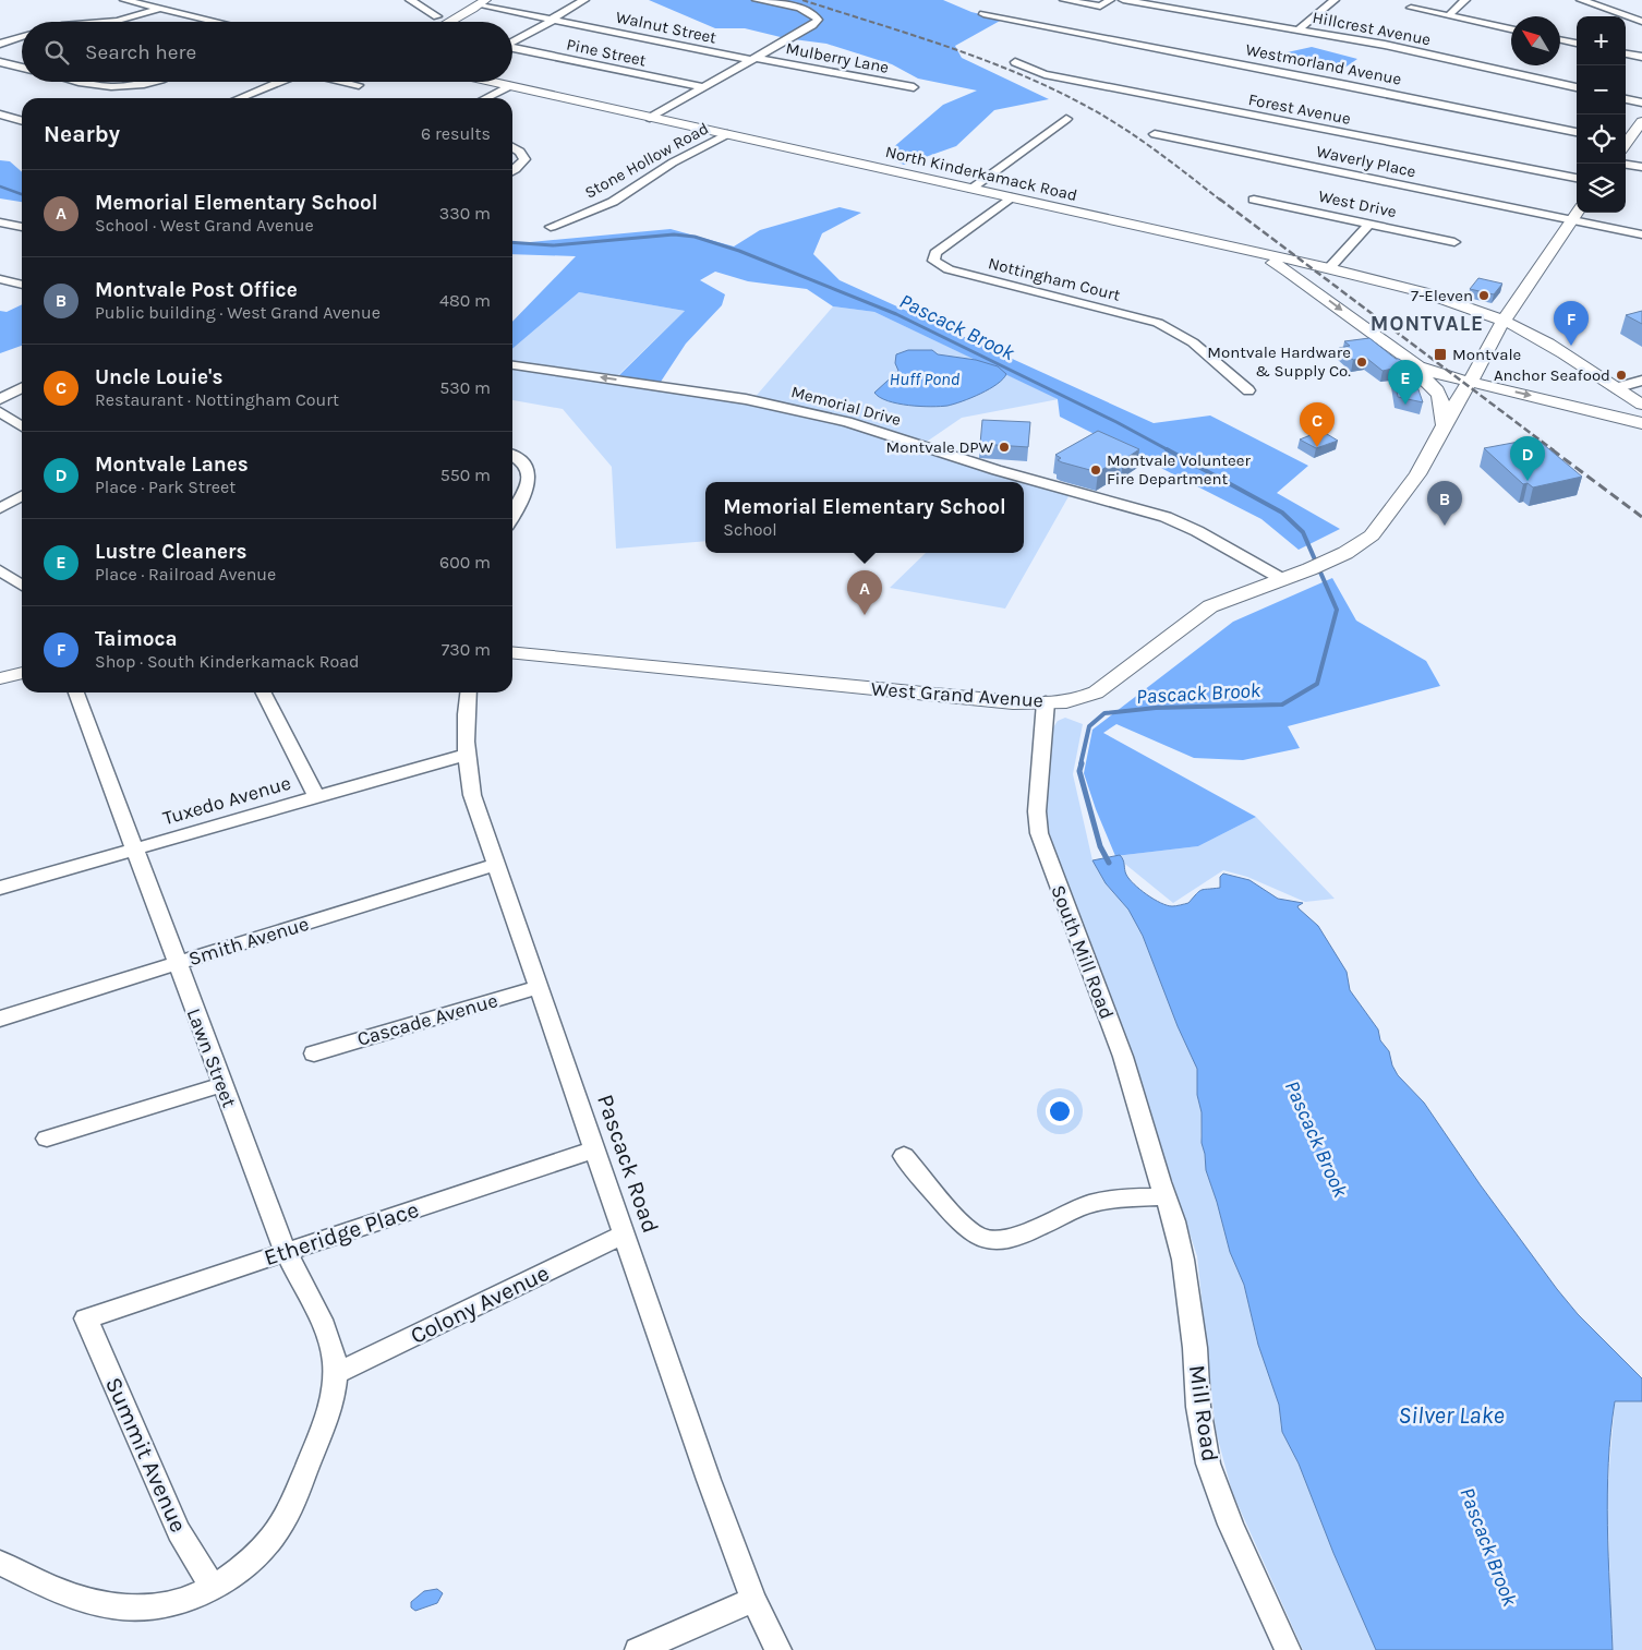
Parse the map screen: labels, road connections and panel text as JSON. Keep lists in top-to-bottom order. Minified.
{"streets":{"main road":["North Kinderkamack Road","West Grand Avenue"],"street":["Walnut Street","Hillcrest Avenue","Pine Street","Mulberry Lane","Westmorland Avenue","Forest Avenue","Stone Hollow Road","Waverly Place","West Drive","Nottingham Court","Memorial Drive","Tuxedo Avenue","Smith Avenue","South Mill Road","Cascade Avenue","Lawn Street","Pascack Road","Etheridge Place","Colony Avenue","Mill Road","Summit Avenue"]},"crossings":[["Walnut Street","Mulberry Lane"],["Stone Hollow Road","North Kinderkamack Road"],["Waverly Place","West Grand Avenue"],["North Kinderkamack Road","Nottingham Court"],["North Kinderkamack Road","West Grand Avenue"],["Memorial Drive","West Grand Avenue"],["West Grand Avenue","South Mill Road"],["Tuxedo Avenue","Lawn Street"],["Tuxedo Avenue","Pascack Road"],["Smith Avenue","Lawn Street"],["Smith Avenue","Pascack Road"],["South Mill Road","Mill Road"],["Cascade Avenue","Pascack Road"],["Lawn Street","Etheridge Place"],["Lawn Street","Colony Avenue"],["Lawn Street","Summit Avenue"],["Pascack Road","Etheridge Place"],["Pascack Road","Colony Avenue"],["Etheridge Place","Summit Avenue"]],"one_way":["Memorial Drive"],"districts":["MONTVALE"],"water":["Pascack Brook","Huff Pond","Silver Lake"],"places":{"other":["7-Eleven","Montvale Hardware & Supply Co.","Anchor Seafood","Montvale DPW","Montvale Volunteer Fire Department"],"transit":["Montvale"]},"north":"top left","page":{"map_buttons":["+","−"],"search":"Search here","heading":["Nearby","6 results"],"list":[{"mark":"A","name":"Memorial Elementary School","note":"School · West Grand Avenue","value":"330 m"},{"mark":"B","name":"Montvale Post Office","note":"Public building · West Grand Avenue","value":"480 m"},{"mark":"C","name":"Uncle Louie's","note":"Restaurant · Nottingham Court","value":"530 m"},{"mark":"D","name":"Montvale Lanes","note":"Place · Park Street","value":"550 m"},{"mark":"E","name":"Lustre Cleaners","note":"Place · Railroad Avenue","value":"600 m"},{"mark":"F","name":"Taimoca","note":"Shop · South Kinderkamack Road","value":"730 m"}],"pins":["F","E","C","D","B","A"],"popup":["Memorial Elementary School","School"]}}
